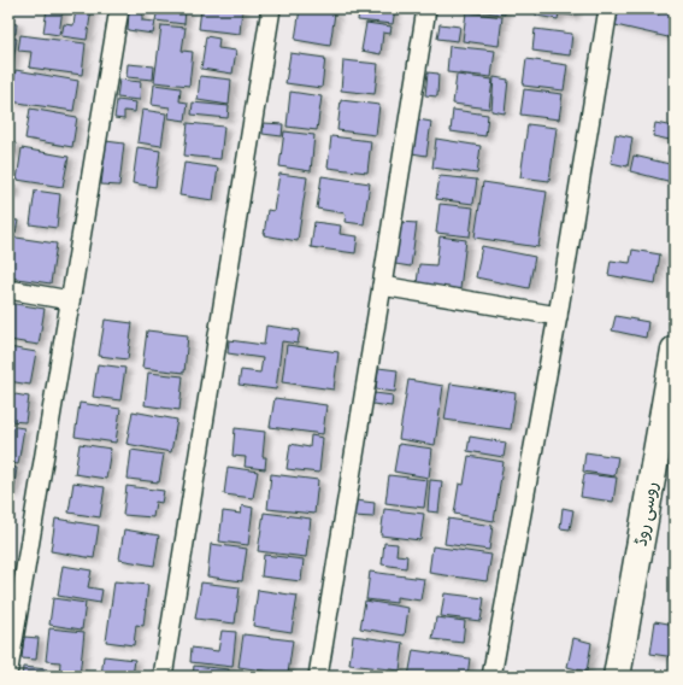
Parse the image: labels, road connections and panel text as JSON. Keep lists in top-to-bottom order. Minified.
{"streets":{"main road":["روسی روڈ"]}}
